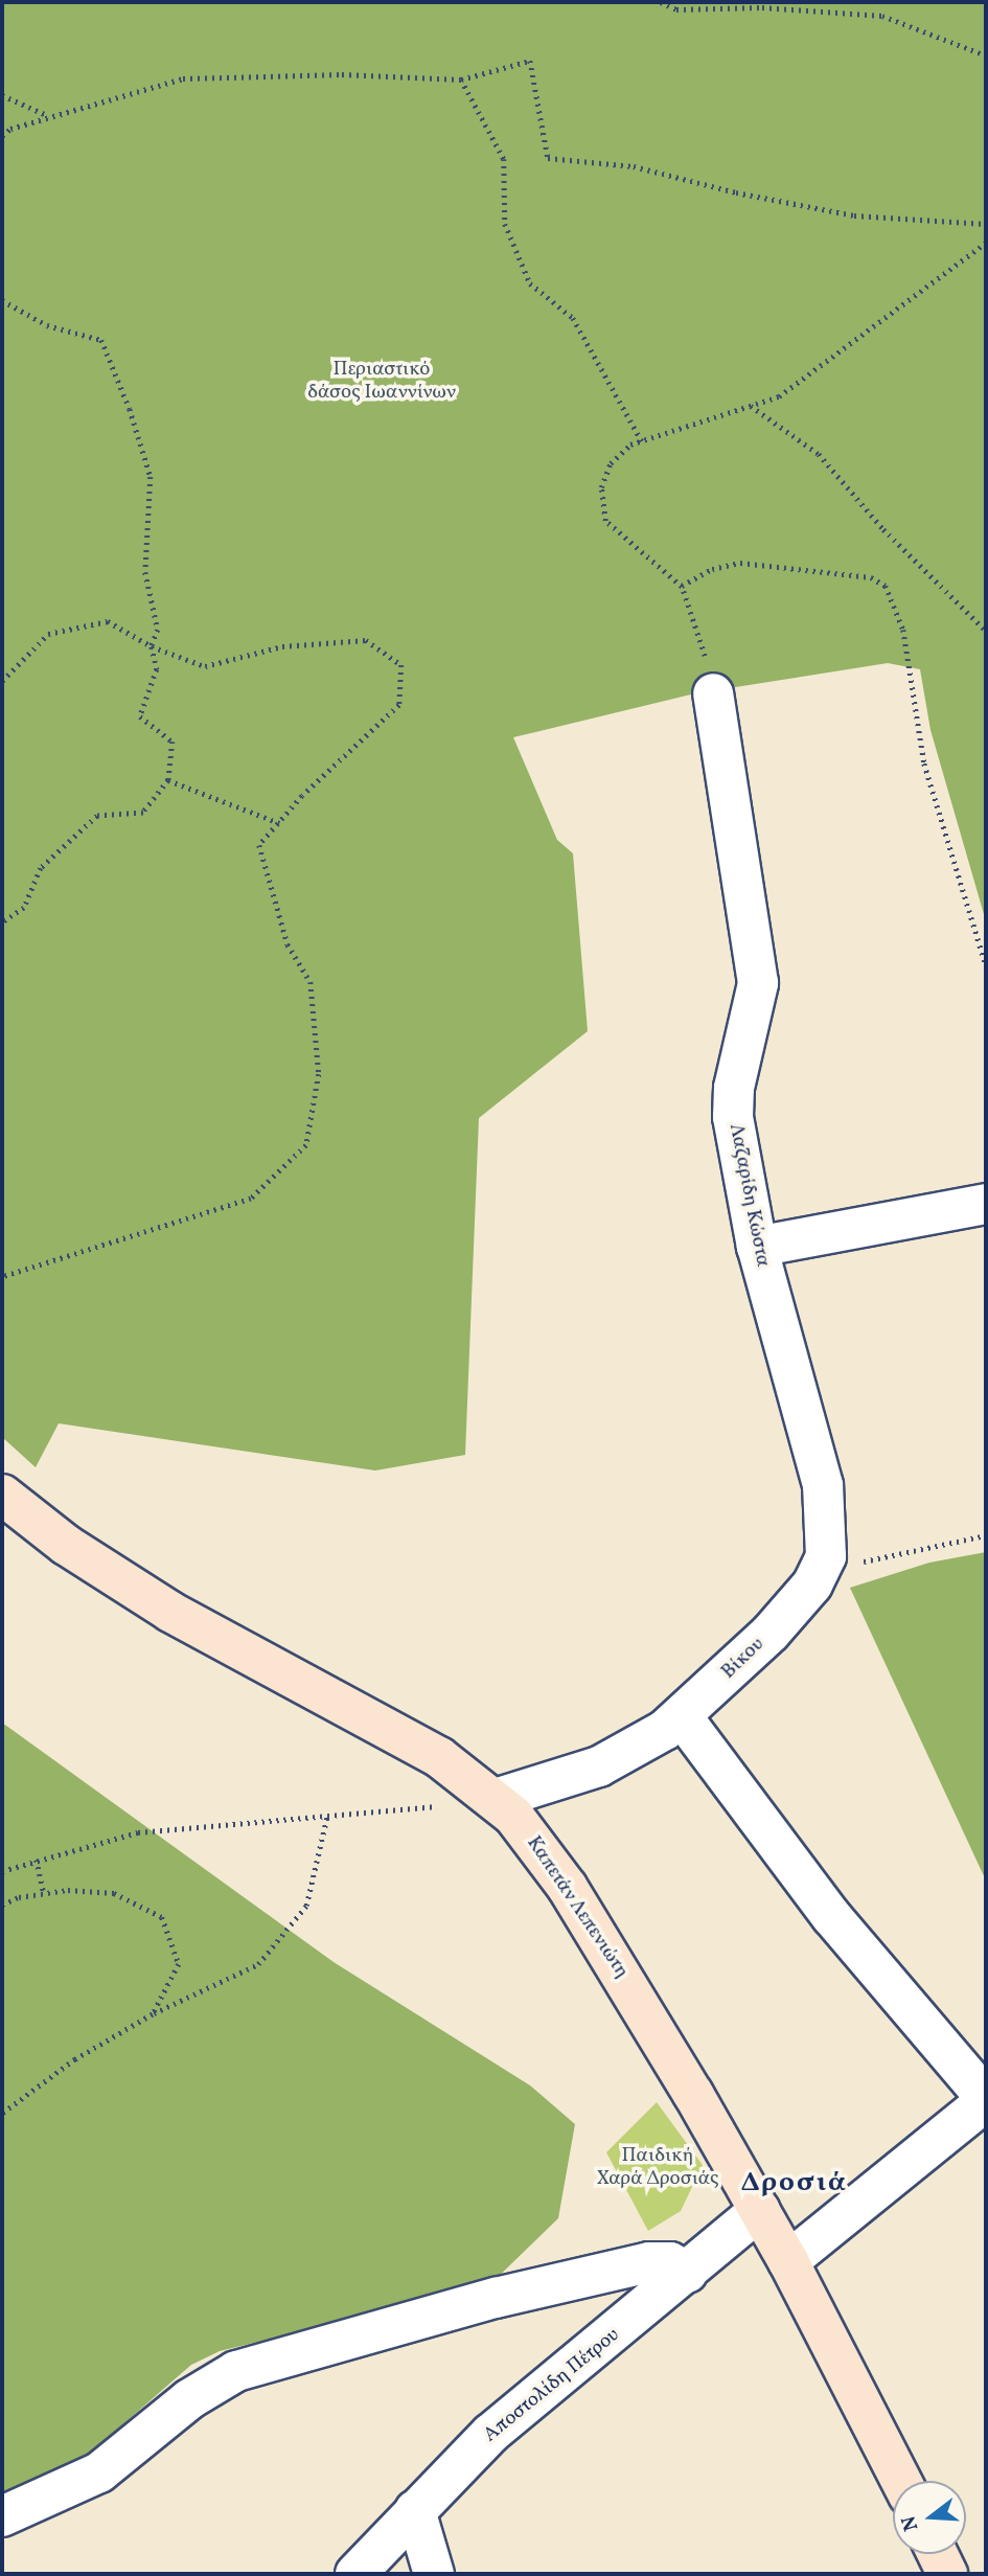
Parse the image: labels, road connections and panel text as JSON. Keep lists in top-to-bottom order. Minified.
{"streets":{"street":["Λαζαρίδη Κώστα","Βίκου","Καπετάν Λεπενιώτη","Αποστολίδη Πέτρου"]},"crossings":[["Λαζαρίδη Κώστα","Βίκου"],["Βίκου","Καπετάν Λεπενιώτη"],["Καπετάν Λεπενιώτη","Αποστολίδη Πέτρου"]],"districts":["Δροσιά"],"parks":["Περιαστικό δάσος Ιωαννίνων","Παιδική Χαρά Δροσιάς"],"north":"left"}
